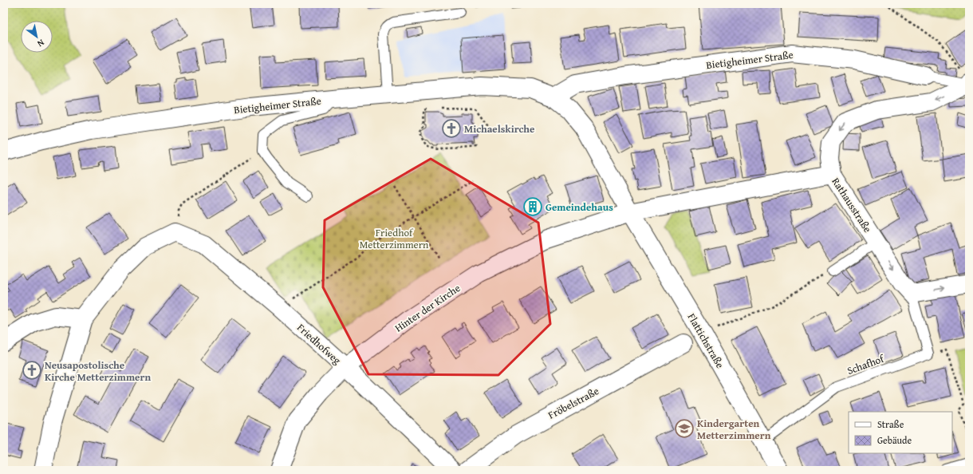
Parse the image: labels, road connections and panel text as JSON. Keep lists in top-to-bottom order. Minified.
{"streets":{"street":["Bietigheimer Straße","Rathausstraße","Hinter der Kirche","Flattichstraße","Friedhofweg","Fröbelstraße"],"lane":["Schafhof"]},"crossings":[["Bietigheimer Straße","Rathausstraße"],["Bietigheimer Straße","Hinter der Kirche"],["Bietigheimer Straße","Flattichstraße"],["Rathausstraße","Hinter der Kirche"],["Rathausstraße","Flattichstraße"],["Hinter der Kirche","Flattichstraße"],["Hinter der Kirche","Friedhofweg"],["Flattichstraße","Schafhof"]],"parks":["Friedhof Metterzimmern"],"places":{"church":["Michaelskirche","Neusapostolische Kirche Metterzimmern"],"building":["Gemeindehaus"],"school or university":["Kindergarten Metterzimmern"]},"legend":["Straße","Gebäude"],"north":"bottom right"}
